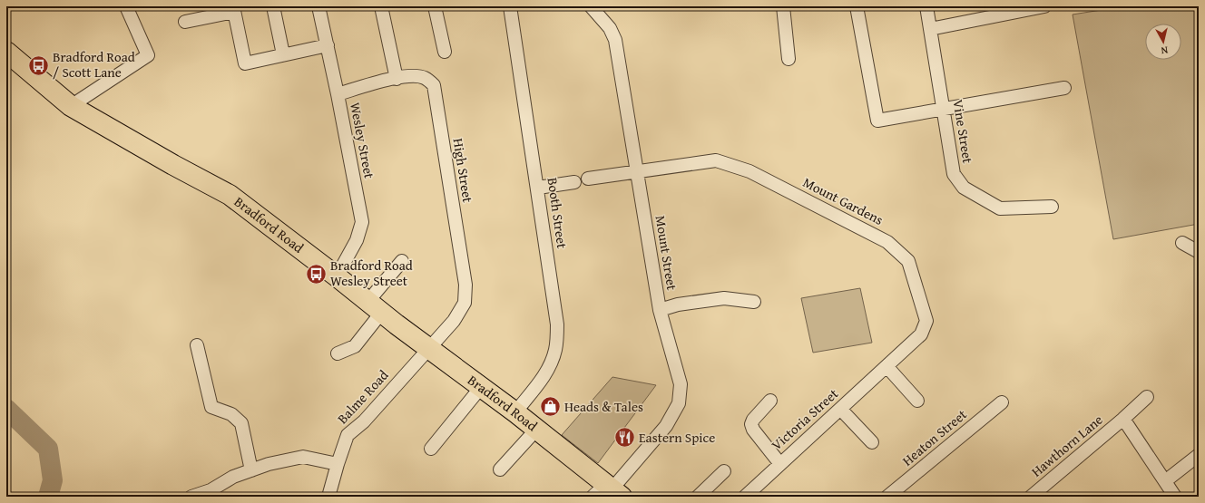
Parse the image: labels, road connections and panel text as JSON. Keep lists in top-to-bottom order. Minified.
{"streets":{"main road":["Bradford Road"],"street":["Vine Street","Wesley Street","High Street","Mount Gardens","Booth Street","Mount Street","Balme Road","Victoria Street","Heaton Street","Hawthorn Lane"]},"crossings":[["Wesley Street","High Street"],["Wesley Street","Bradford Road"],["High Street","Bradford Road"],["High Street","Balme Road"],["Mount Gardens","Mount Street"],["Mount Gardens","Victoria Street"],["Booth Street","Bradford Road"],["Bradford Road","Mount Street"],["Bradford Road","Balme Road"]],"places":{"bus stop":["Bradford Road / Scott Lane","Bradford Road Wesley Street"],"shop":["Heads & Tales"],"restaurant":["Eastern Spice"]},"north":"bottom"}
